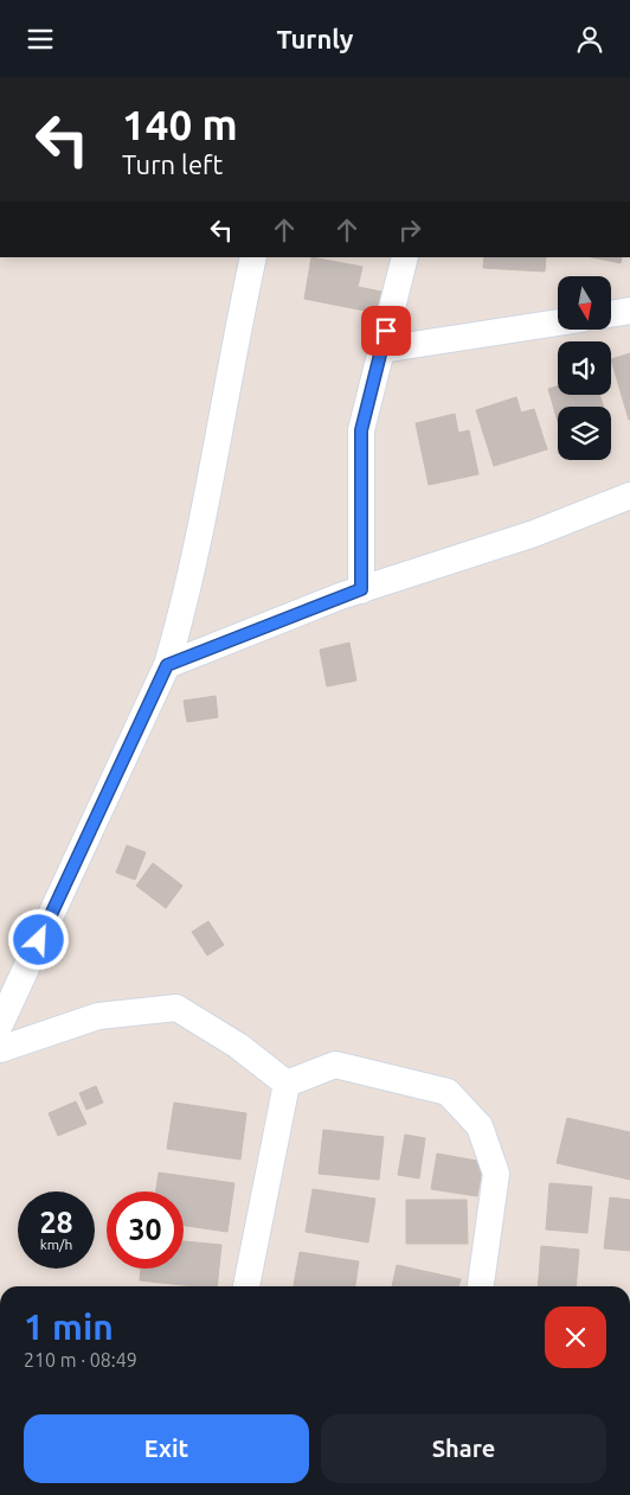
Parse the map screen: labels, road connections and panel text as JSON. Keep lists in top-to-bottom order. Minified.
{"north":"bottom","page":{"header":"Turnly","turn":["140 m","Turn left"],"speed":"28 km/h","limit":"30","heading":["1 min","210 m · 08:49"],"buttons":["Exit","Share"]}}
